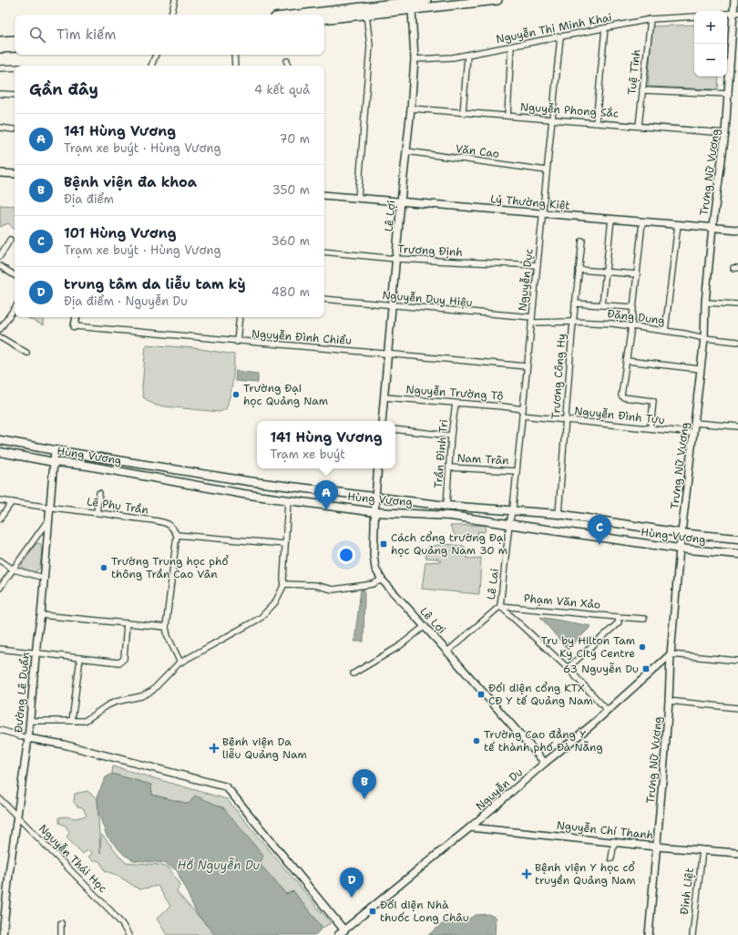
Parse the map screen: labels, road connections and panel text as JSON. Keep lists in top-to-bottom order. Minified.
{"streets":{"main road":["Hùng Vương"],"street":["Nguyễn Thị Minh Khai","Tuệ Tĩnh","Nguyễn Phong Sắc","Văn Cao","Trưng Nữ Vương","Lý Thường Kiệt","Lê Lợi","Trương Định","Nguyễn Dục","Nguyễn Duy Hiệu","Đặng Dung","Nguyễn Đình Chiểu","Trương Công Hy","Nguyễn Trường Tộ","Nguyễn Đình Tựu","Trần Đình Tri","Nam Trân","Lê Phụ Trần","Lê Lai","Phạm Văn Xảo","Đường Lê Duẩn","Nguyễn Du","Nguyễn Chí Thanh","Nguyễn Thái Học","Đinh Liệt"]},"crossings":[["Nguyễn Thị Minh Khai","Tuệ Tĩnh"],["Nguyễn Thị Minh Khai","Lê Lợi"],["Nguyễn Thị Minh Khai","Nguyễn Dục"],["Tuệ Tĩnh","Nguyễn Phong Sắc"],["Nguyễn Phong Sắc","Trưng Nữ Vương"],["Nguyễn Phong Sắc","Lê Lợi"],["Nguyễn Phong Sắc","Nguyễn Dục"],["Văn Cao","Lê Lợi"],["Văn Cao","Nguyễn Dục"],["Trưng Nữ Vương","Lý Thường Kiệt"],["Trưng Nữ Vương","Đặng Dung"],["Trưng Nữ Vương","Nguyễn Đình Tựu"],["Trưng Nữ Vương","Hùng Vương"],["Trưng Nữ Vương","Nguyễn Du"],["Trưng Nữ Vương","Nguyễn Chí Thanh"],["Lý Thường Kiệt","Lê Lợi"],["Lý Thường Kiệt","Nguyễn Dục"],["Lê Lợi","Trương Định"],["Lê Lợi","Nguyễn Duy Hiệu"],["Lê Lợi","Nguyễn Đình Chiểu"],["Lê Lợi","Nguyễn Trường Tộ"],["Lê Lợi","Hùng Vương"],["Lê Lợi","Nguyễn Du"],["Trương Định","Nguyễn Dục"],["Nguyễn Dục","Nguyễn Duy Hiệu"],["Nguyễn Dục","Đặng Dung"],["Nguyễn Dục","Nguyễn Đình Chiểu"],["Nguyễn Dục","Nguyễn Trường Tộ"],["Nguyễn Dục","Nguyễn Đình Tựu"],["Nguyễn Dục","Hùng Vương"],["Nguyễn Dục","Nam Trân"],["Nguyễn Dục","Lê Lai"],["Nguyễn Duy Hiệu","Đặng Dung"],["Đặng Dung","Trương Công Hy"],["Trương Công Hy","Nguyễn Đình Tựu"],["Trương Công Hy","Hùng Vương"],["Nguyễn Trường Tộ","Trần Đình Tri"],["Trần Đình Tri","Hùng Vương"],["Trần Đình Tri","Nam Trân"],["Hùng Vương","Lê Lai"],["Hùng Vương","Đường Lê Duẩn"],["Lê Phụ Trần","Đường Lê Duẩn"],["Lê Lai","Phạm Văn Xảo"],["Lê Lai","Nguyễn Du"],["Đường Lê Duẩn","Nguyễn Thái Học"],["Nguyễn Du","Nguyễn Chí Thanh"],["Nguyễn Chí Thanh","Đinh Liệt"]],"water":["Hồ Nguyễn Du"],"places":{"other":["Trường Đại học Quảng Nam","Trường Trung học phổ thông Trần Cao Vân","Tru by Hilton Tam Ky City Centre","Trường Cao đẳng Y tế thành phố Đà Nẵng"],"transit":["Cách cổng trường Đại học Quảng Nam 30 m","63 Nguyễn Du","Đối diện cổng KTX CĐ Y tế Quảng Nam","Đối diện Nhà thuốc Long Châu"],"health":["Bệnh viện Da liễu Quảng Nam","Bệnh viện Y học cổ truyền Quảng Nam"]},"page":{"map_buttons":["+","−"],"search":"Tìm kiếm","heading":["Gần đây","4 kết quả"],"list":[{"mark":"A","name":"141 Hùng Vương","note":"Trạm xe buýt · Hùng Vương","value":"70 m"},{"mark":"B","name":"Bệnh viện đa khoa","note":"Địa điểm","value":"350 m"},{"mark":"C","name":"101 Hùng Vương","note":"Trạm xe buýt · Hùng Vương","value":"360 m"},{"mark":"D","name":"trung tâm da liễu tam kỳ","note":"Địa điểm · Nguyễn Du","value":"480 m"}],"popup":["141 Hùng Vương","Trạm xe buýt"],"pins":["A","C","B","D"]}}
